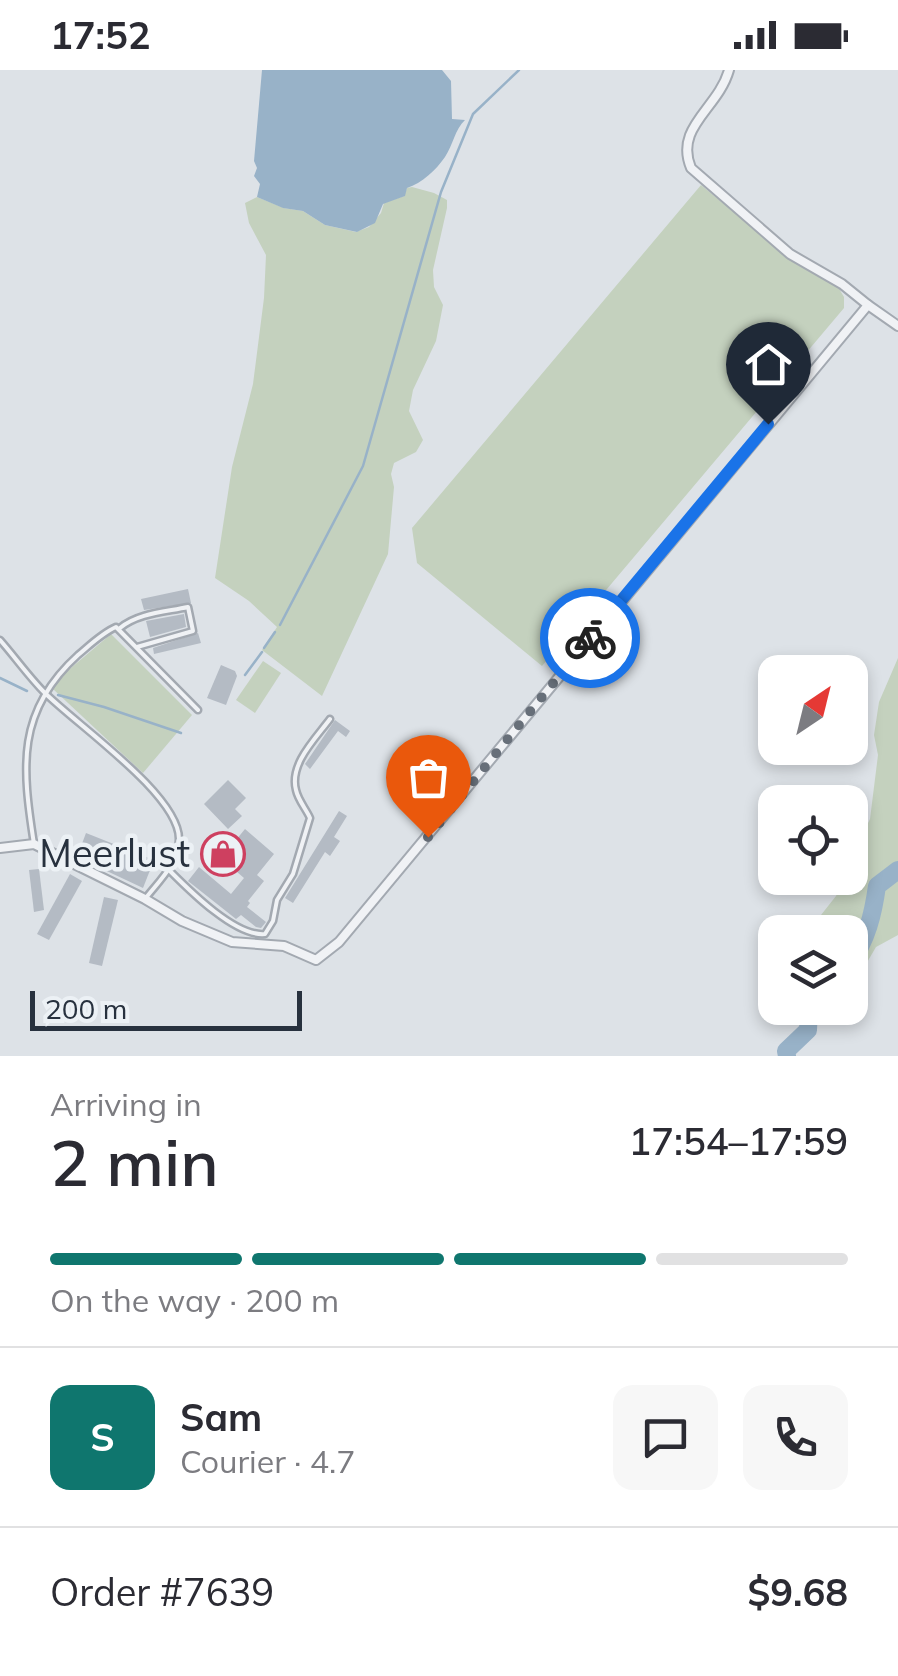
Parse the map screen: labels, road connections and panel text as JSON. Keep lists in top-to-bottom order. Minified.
{"places":{"shop":["Meerlust"]},"scale_bar":"200 m","north":"top right","page":{"status":"17:52","scale":"200 m","heading":["2 min","Arriving in","17:54–17:59"],"panel":["Sam","Courier · 4.7","Order #7639","$9.68"],"bar":"On the way · 200 m","round":"S"}}
